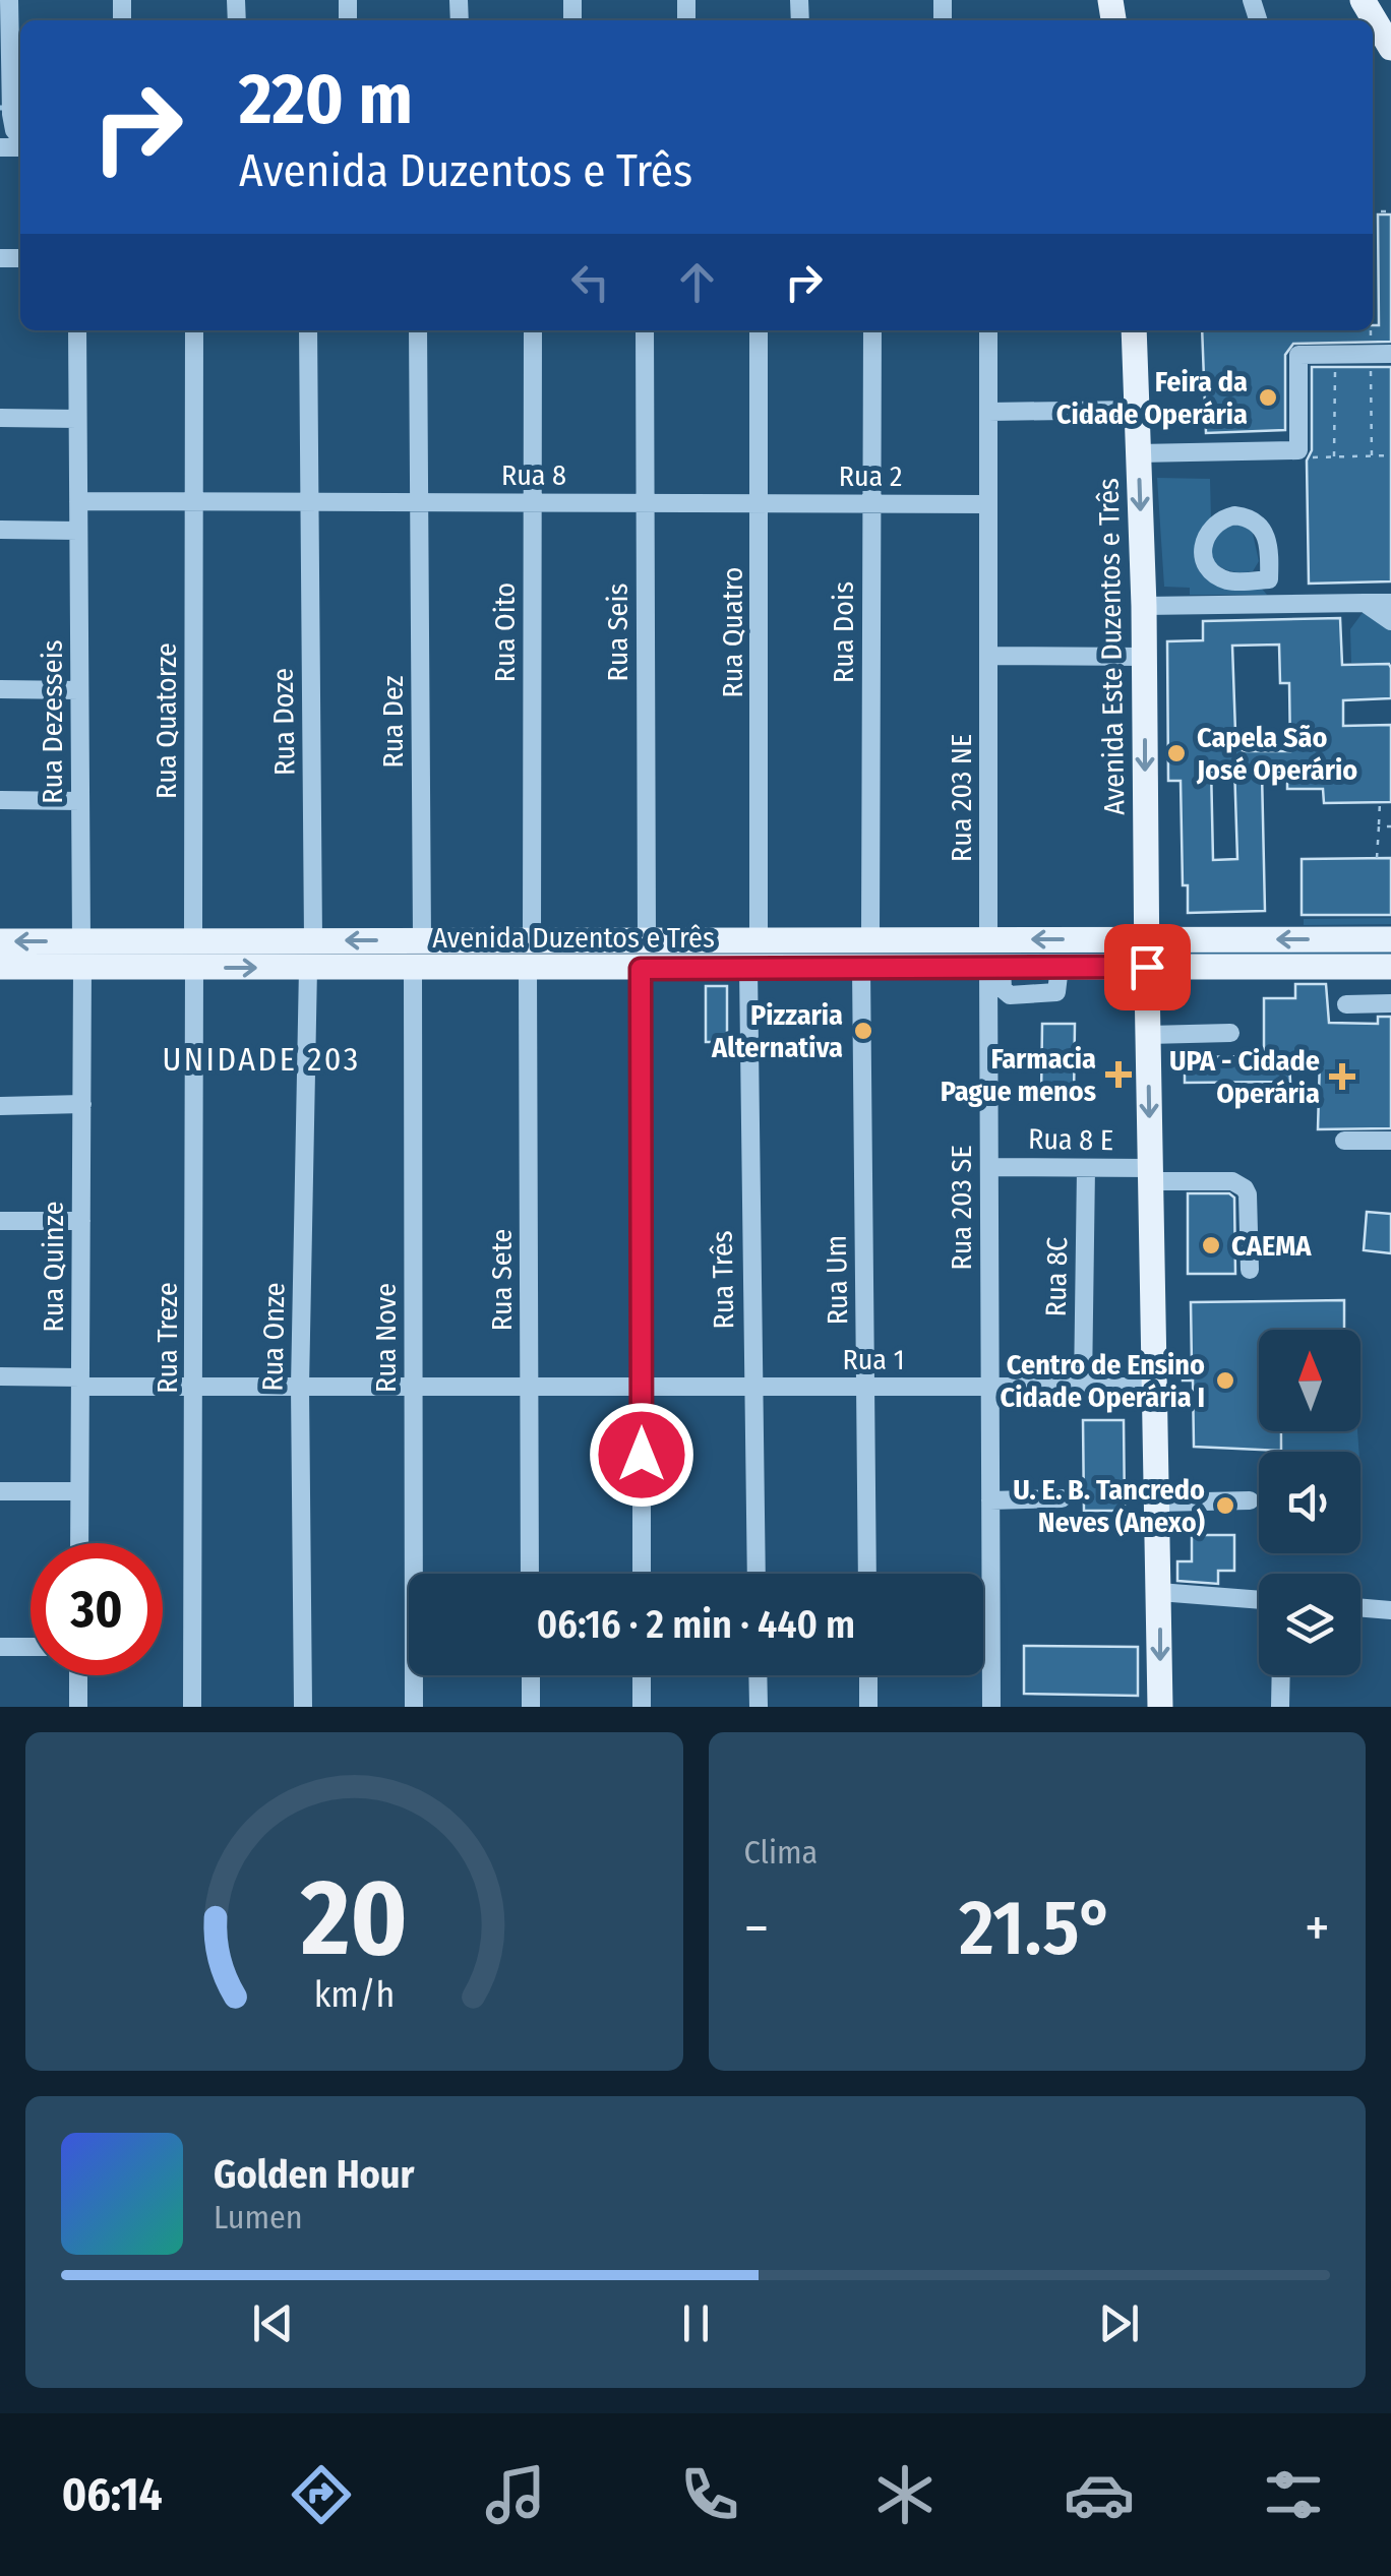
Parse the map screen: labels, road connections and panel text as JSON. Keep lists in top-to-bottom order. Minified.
{"streets":{"main road":["Avenida Este Duzentos e Três","Avenida Duzentos e Três"],"street":["Rua 8","Rua 2","Rua Oito","Rua Seis","Rua Quatro","Rua Dois","Rua Quatorze","Rua Dezesseis","Rua Doze","Rua Dez","Rua 203 NE","Rua 8 E","Rua 203 SE","Rua Quinze","Rua 8C","Rua Sete","Rua Três","Rua Um","Rua Onze","Rua Treze","Rua Nove","Rua 1"]},"crossings":[["Rua 8","Rua 2"],["Rua 8","Rua Oito"],["Rua 8","Rua Seis"],["Rua 8","Rua Dez"],["Rua 2","Rua Quatro"],["Rua 2","Rua Dois"],["Rua 2","Rua 203 NE"],["Rua Oito","Avenida Duzentos e Três"],["Rua Seis","Avenida Duzentos e Três"],["Rua Quatro","Avenida Duzentos e Três"],["Rua Dois","Avenida Duzentos e Três"],["Avenida Este Duzentos e Três","Avenida Duzentos e Três"],["Avenida Este Duzentos e Três","Rua 8 E"],["Rua Quatorze","Avenida Duzentos e Três"],["Rua Dezesseis","Avenida Duzentos e Três"],["Rua Dezesseis","Rua Quinze"],["Rua Doze","Avenida Duzentos e Três"],["Rua Dez","Avenida Duzentos e Três"],["Rua 203 NE","Avenida Duzentos e Três"],["Avenida Duzentos e Três","Rua 203 SE"],["Avenida Duzentos e Três","Rua Quinze"],["Avenida Duzentos e Três","Rua Sete"],["Avenida Duzentos e Três","Rua Três"],["Avenida Duzentos e Três","Rua Um"],["Avenida Duzentos e Três","Rua Onze"],["Avenida Duzentos e Três","Rua Treze"],["Avenida Duzentos e Três","Rua Nove"],["Rua 8 E","Rua 203 SE"],["Rua 8 E","Rua 8C"],["Rua 203 SE","Rua 1"],["Rua Quinze","Rua 1"],["Rua Sete","Rua 1"],["Rua Três","Rua 1"],["Rua Um","Rua 1"],["Rua Onze","Rua 1"],["Rua Treze","Rua 1"],["Rua Nove","Rua 1"]],"one_way":["Avenida Este Duzentos e Três"],"districts":["UNIDADE 203"],"places":{"other":["Feira da Cidade Operária","Capela São José Operário","Pizzaria Alternativa","CAEMA","Centro de Ensino Cidade Operária I","U. E. B. Tancredo Neves (Anexo)"],"health":["Farmacia Pague menos","UPA - Cidade Operária"]},"north":"top","page":{"turn":["220 m","Avenida Duzentos e Três"],"limit":"30","trip":"06:16 · 2 min · 440 m","tile":"Clima","heat":["−","21.5°","+"],"song":["Golden Hour","Lumen"],"tabs":"06:14","gauge":["20","km/h"]}}
